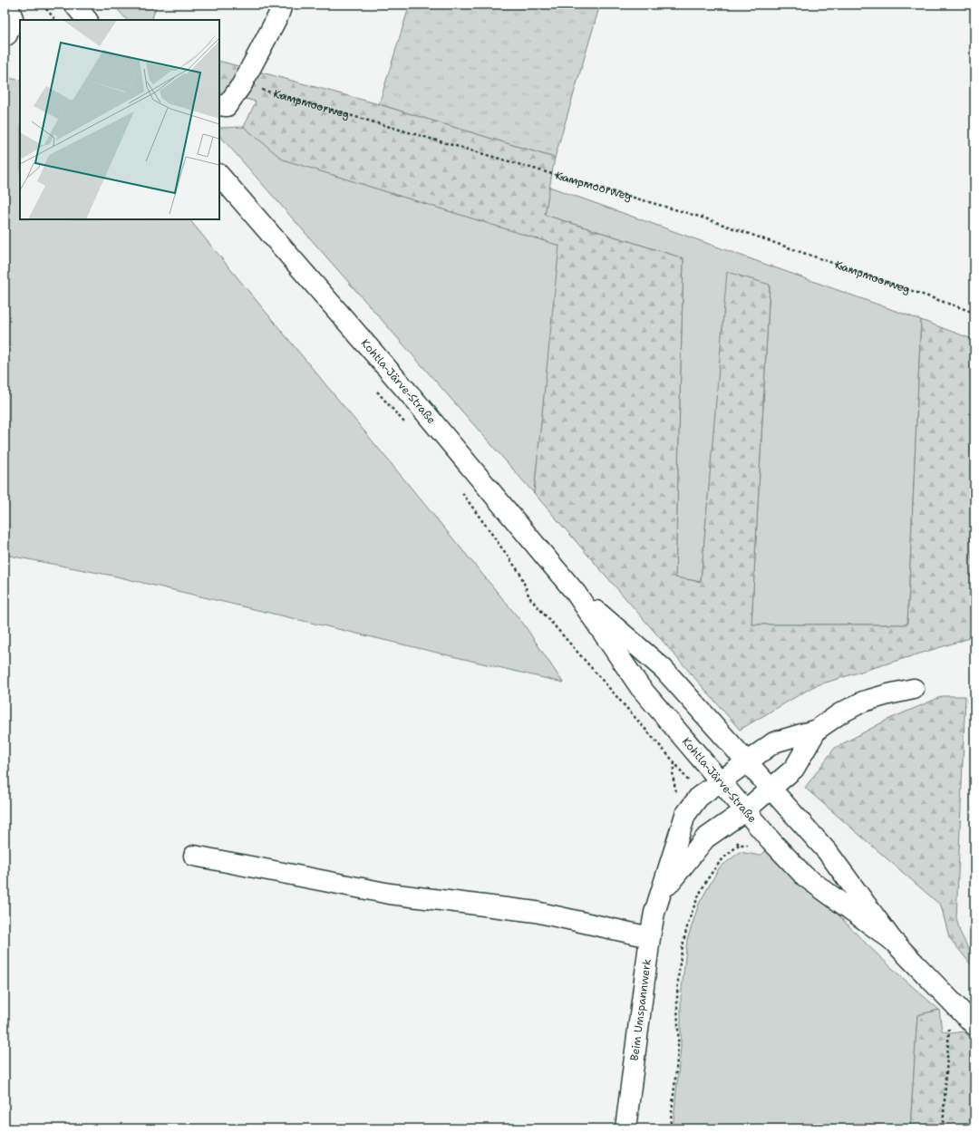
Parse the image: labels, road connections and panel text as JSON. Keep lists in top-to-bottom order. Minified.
{"streets":{"main road":["Kohtla-Järve-Straße","Beim Umspannwerk"],"path":["Kampmoorweg"]},"crossings":[["Kohtla-Järve-Straße","Beim Umspannwerk"]]}
